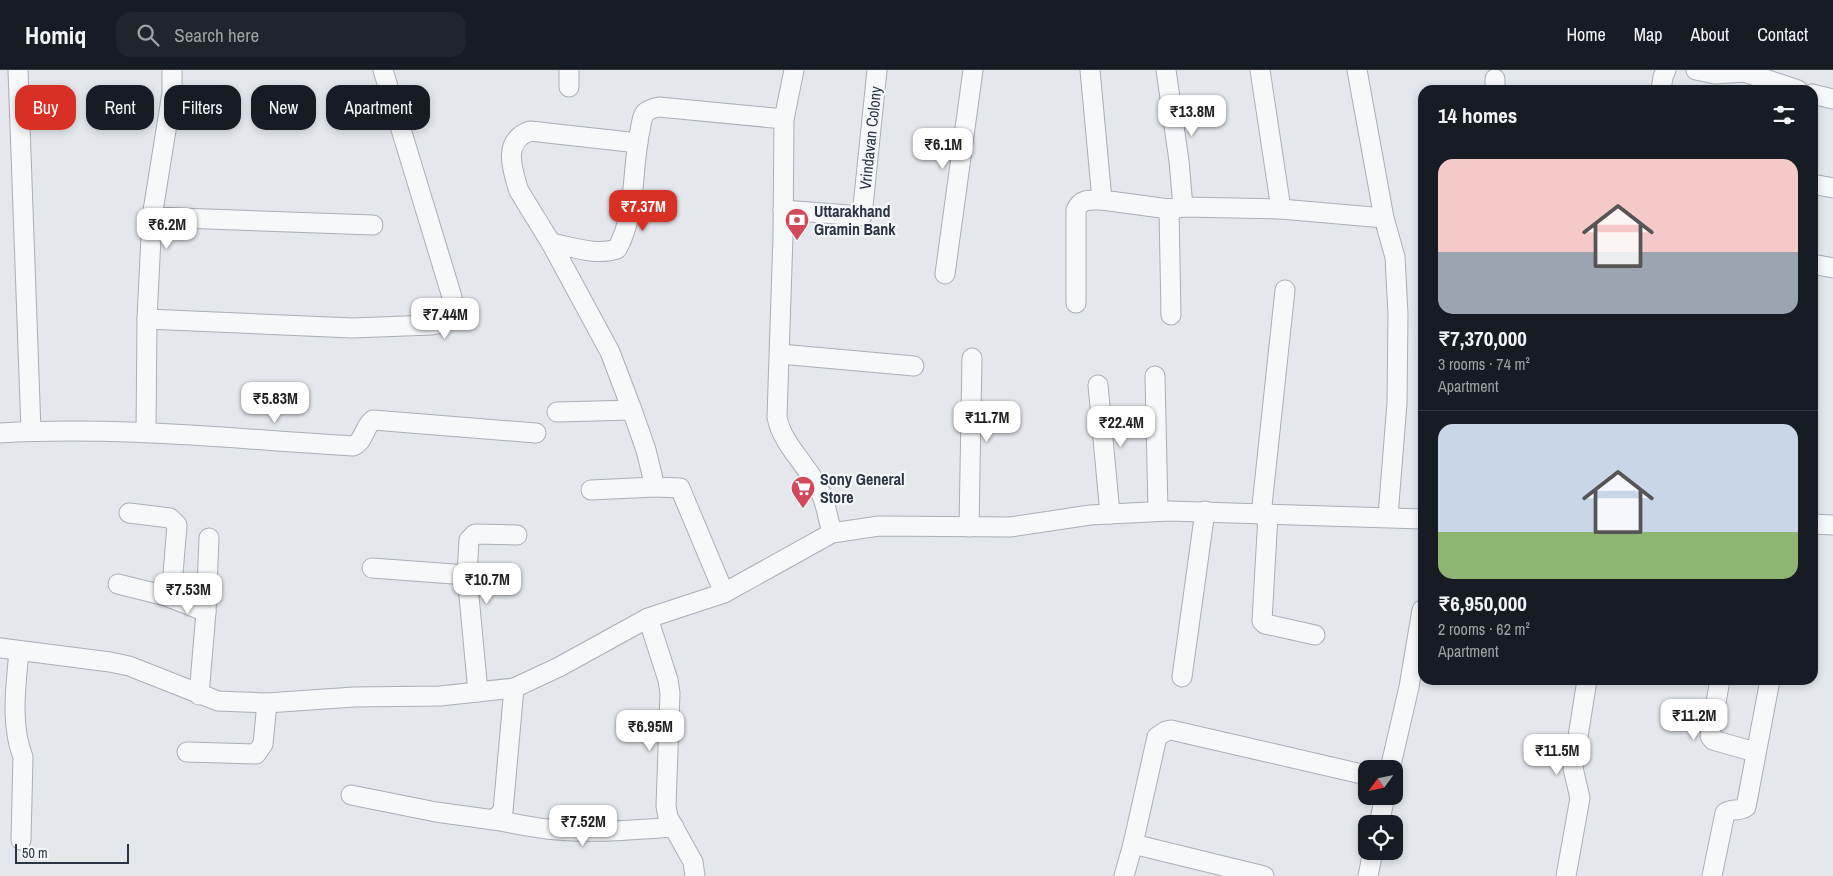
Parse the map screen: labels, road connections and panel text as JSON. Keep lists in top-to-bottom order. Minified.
{"streets":{"street":["Vrindavan Colony"]},"places":{"bank":["Uttarakhand Gramin Bank"],"supermarket":["Sony General Store"]},"scale_bar":"50 m","north":"bottom left","page":{"header":"Homiq","search":"Search here","nav":["Home","Map","About","Contact"],"chip":["Buy","Rent","Filters","New","Apartment"],"heading":"14 homes","price":["₹13.8M","₹6.1M","₹7.37M","₹6.2M","₹7.44M","₹5.83M","₹11.7M","₹22.4M","₹10.7M","₹7.53M","₹11.2M","₹6.95M","₹11.5M","₹7.52M"],"list":[{"name":"₹7,370,000","note":"3 rooms · 74 m² · Apartment"},{"name":"₹6,950,000","note":"2 rooms · 62 m² · Apartment"}],"scale":"50 m"}}
